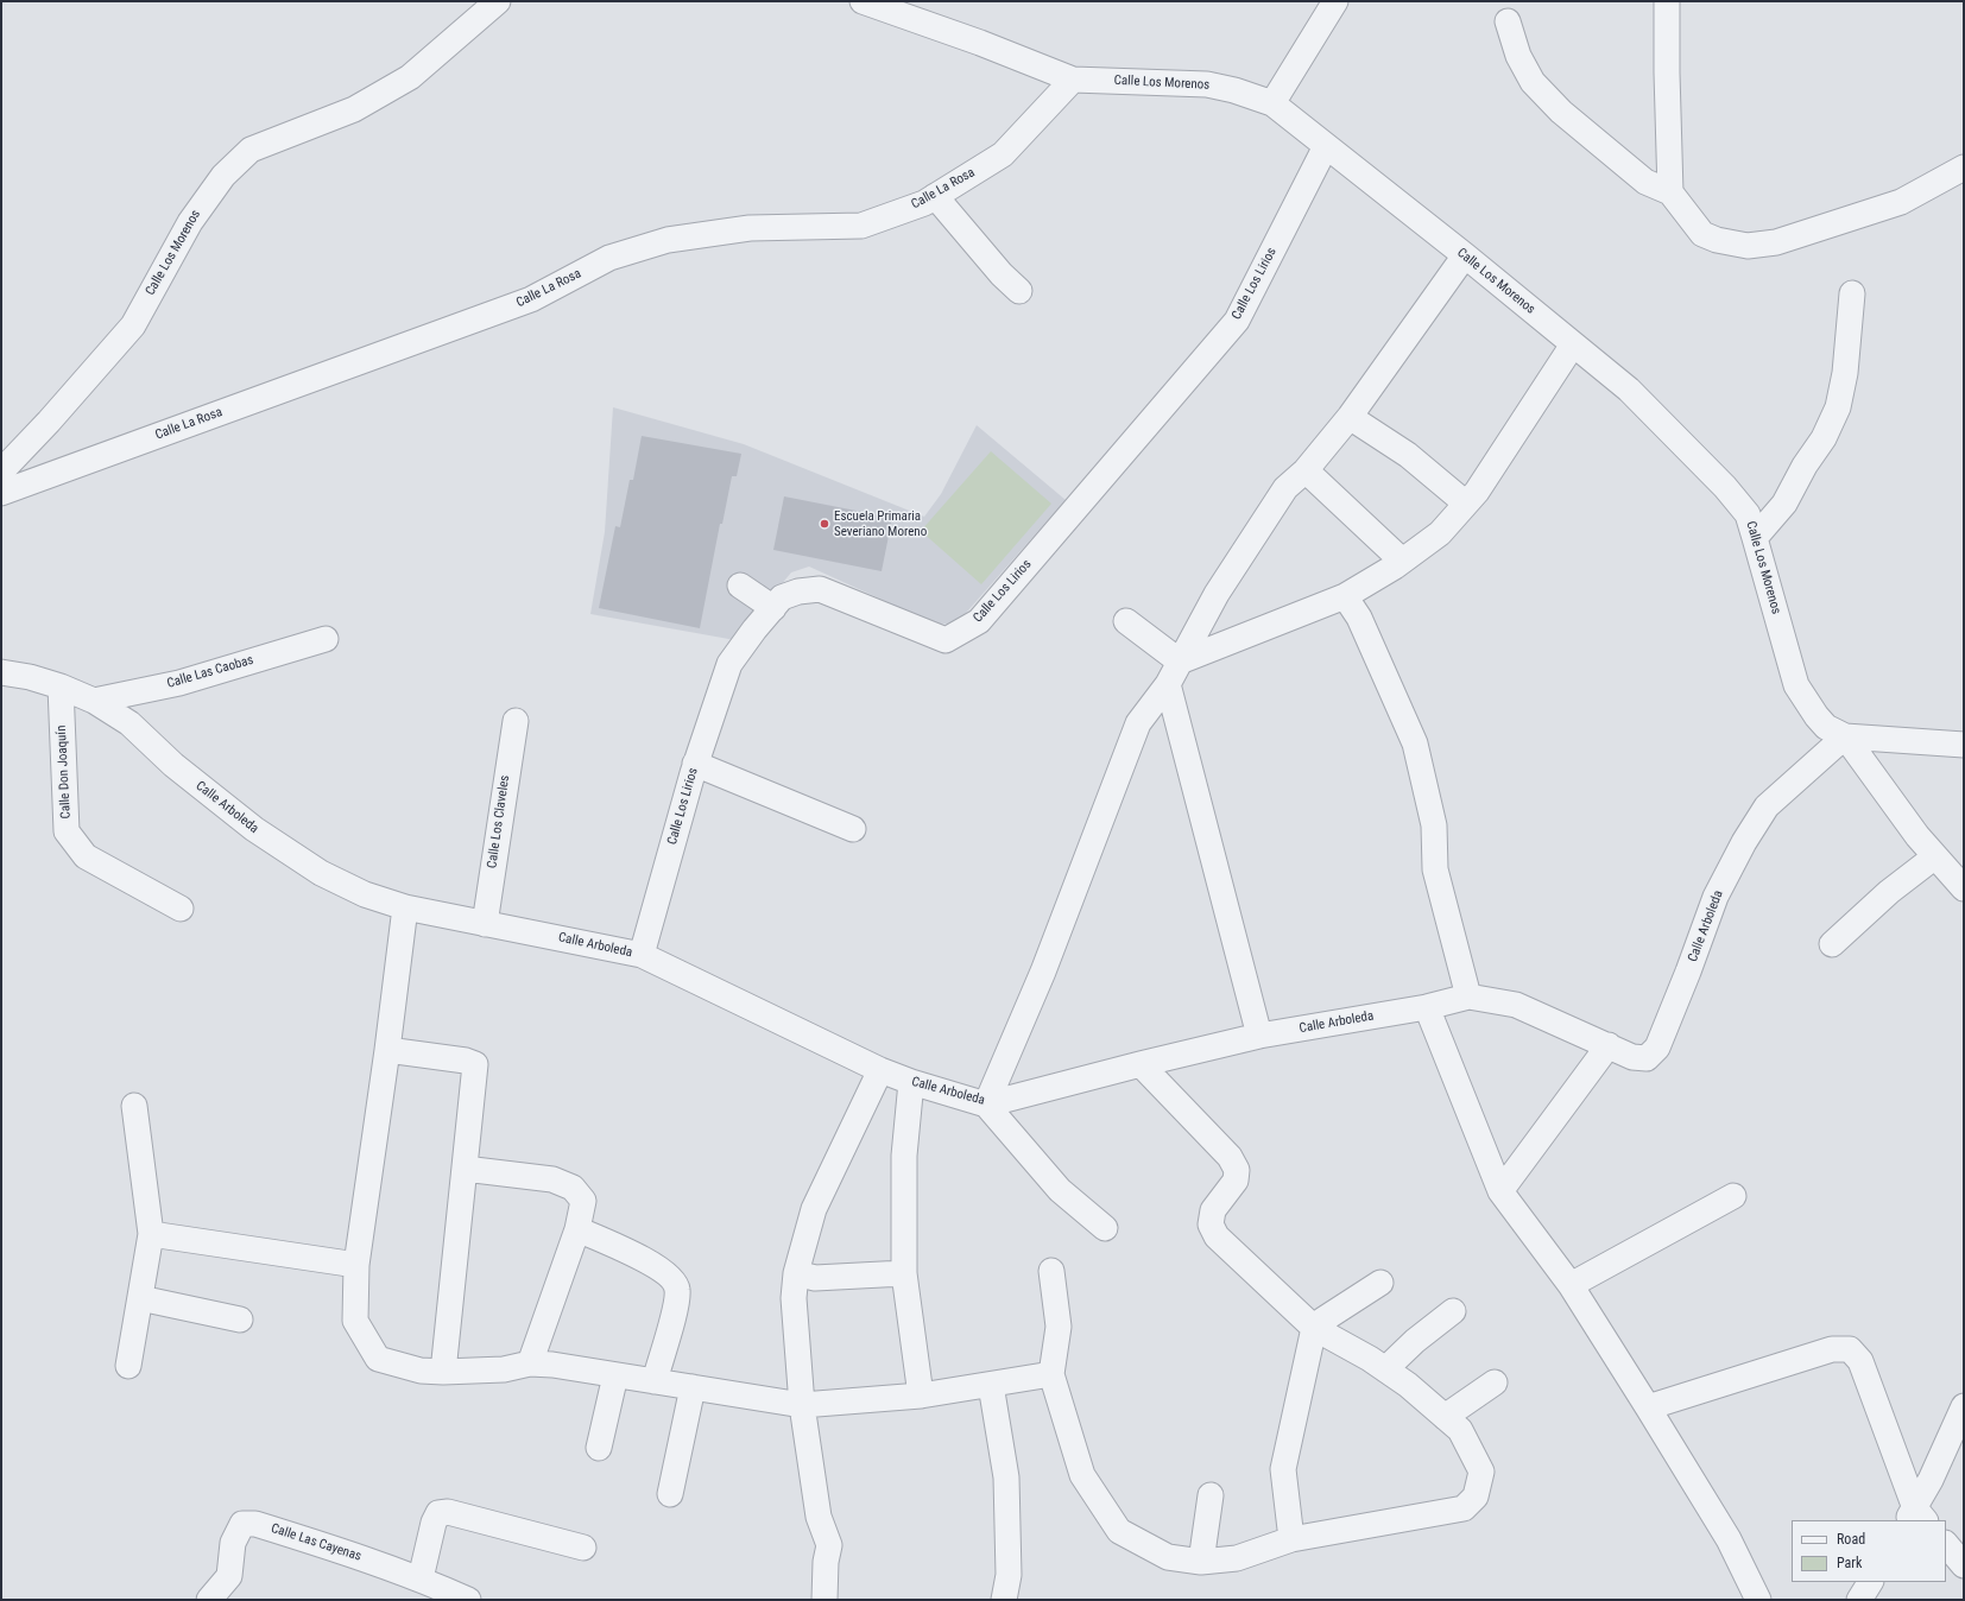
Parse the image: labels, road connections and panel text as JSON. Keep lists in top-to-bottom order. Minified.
{"streets":{"street":["Calle Los Morenos","Calle La Rosa","Calle Los Lirios","Calle Las Caobas","Calle Don Joaquín","Calle Arboleda","Calle Los Claveles","Calle Las Cayenas"]},"crossings":[["Calle Los Morenos","Calle La Rosa"],["Calle Los Morenos","Calle Los Lirios"],["Calle Los Morenos","Calle Arboleda"],["Calle Los Lirios","Calle Arboleda"],["Calle Las Caobas","Calle Arboleda"],["Calle Don Joaquín","Calle Arboleda"],["Calle Arboleda","Calle Los Claveles"]],"places":["Escuela Primaria Severiano Moreno"],"legend":["Road","Park"]}
